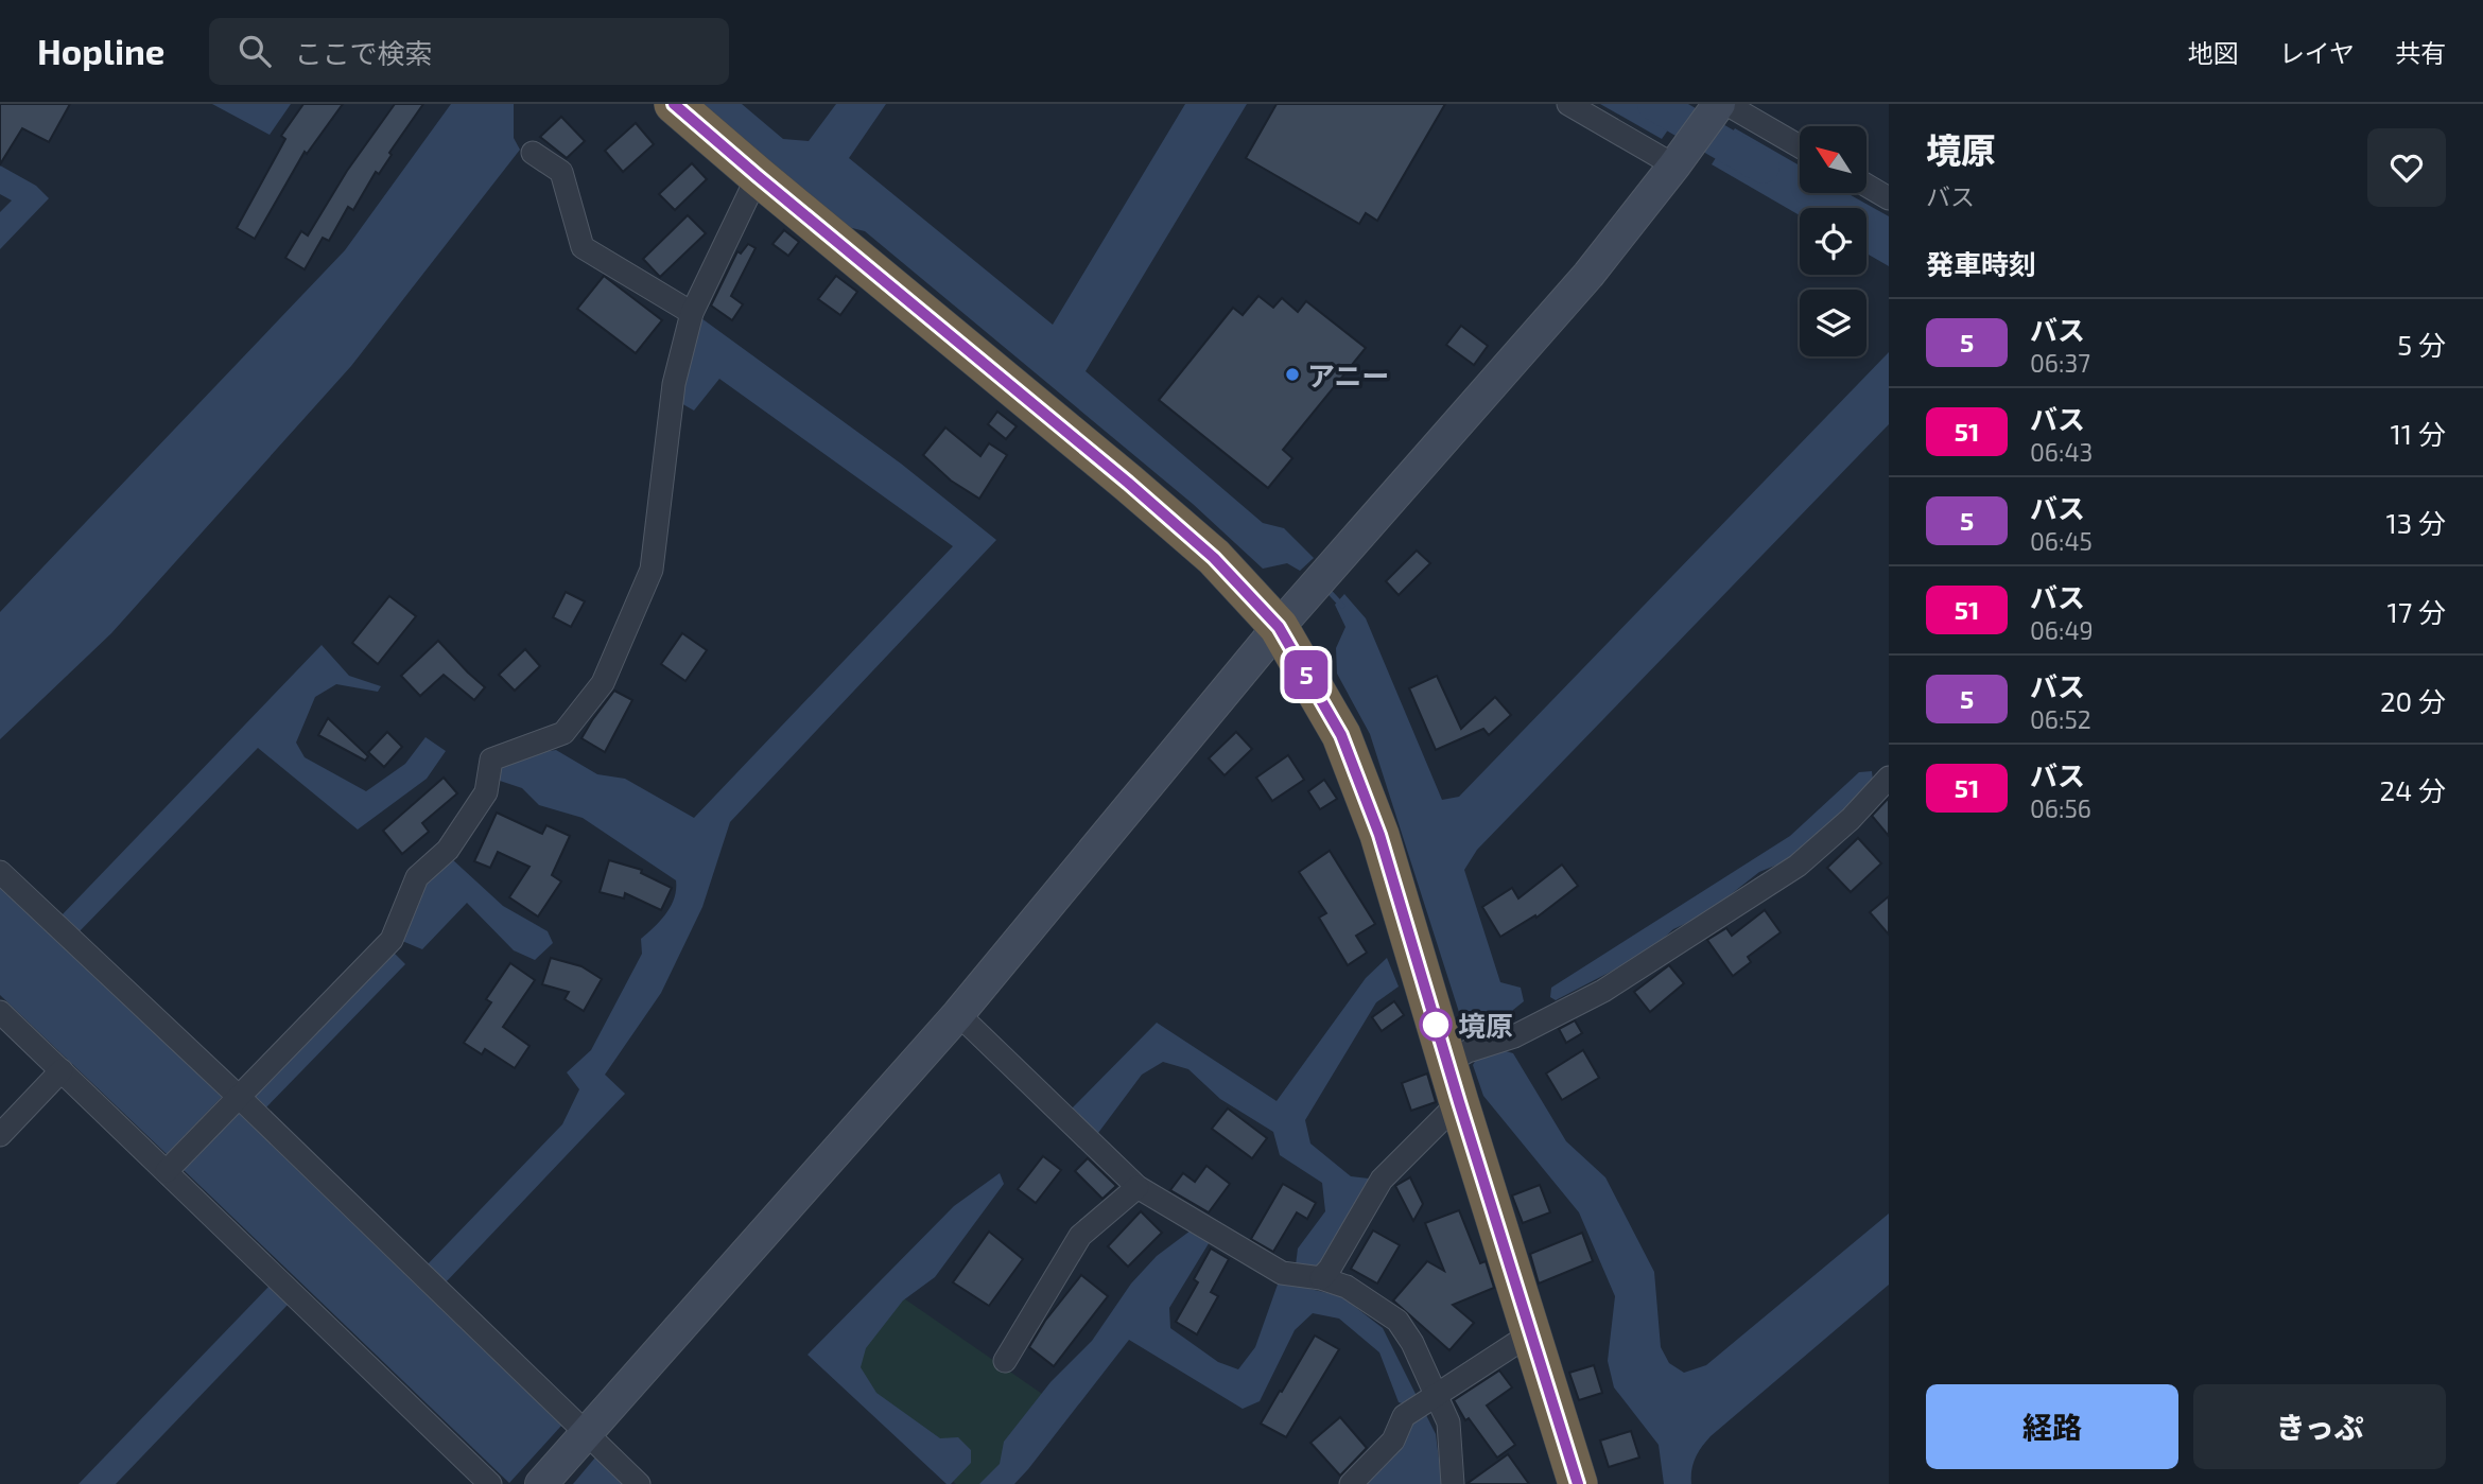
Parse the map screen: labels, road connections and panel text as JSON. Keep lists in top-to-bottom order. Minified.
{"places":["アニー","境原"],"lines":["bus line 5"],"north":"top left","page":{"header":"Hopline","search":"ここで検索","nav":["地図","レイヤ","共有"],"on_map":"5","heading":[["境原","バス"],"発車時刻"],"list":[{"mark":"5","name":"バス","note":"06:37","value":"5 分"},{"mark":"51","name":"バス","note":"06:43","value":"11 分"},{"mark":"5","name":"バス","note":"06:45","value":"13 分"},{"mark":"51","name":"バス","note":"06:49","value":"17 分"},{"mark":"5","name":"バス","note":"06:52","value":"20 分"},{"mark":"51","name":"バス","note":"06:56","value":"24 分"}],"buttons":["経路","きっぷ"]}}
